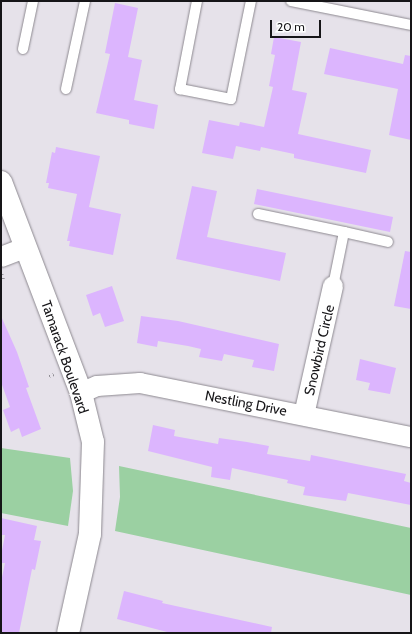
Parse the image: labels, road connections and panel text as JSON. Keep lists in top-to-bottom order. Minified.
{"streets":{"street":["Snowbird Circle","Tamarack Boulevard","Nestling Drive"]},"crossings":[["Snowbird Circle","Nestling Drive"],["Tamarack Boulevard","Nestling Drive"]],"scale_bar":"20 m"}
